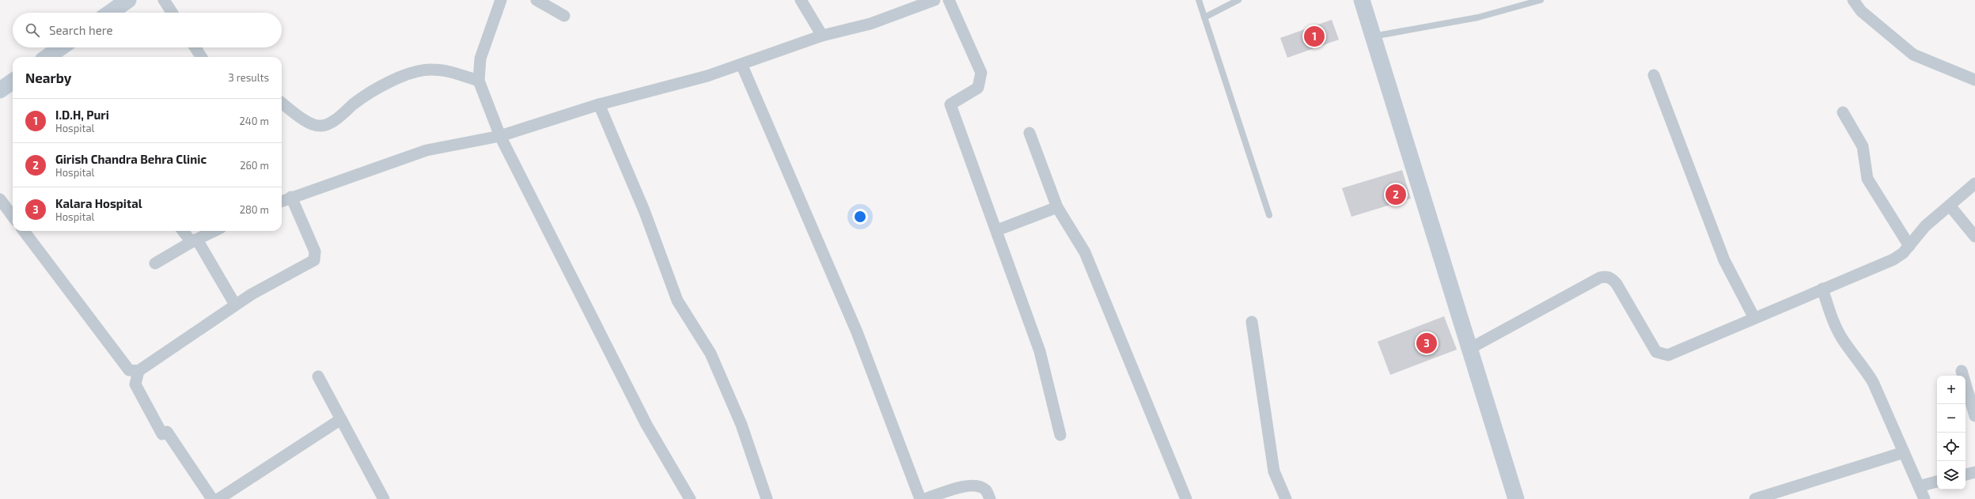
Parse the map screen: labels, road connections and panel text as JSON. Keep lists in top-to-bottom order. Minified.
{"page":{"search":"Search here","pins":["1","2","3"],"heading":["Nearby","3 results"],"list":[{"mark":"1","name":"I.D.H, Puri","note":"Hospital","value":"240 m"},{"mark":"2","name":"Girish Chandra Behra Clinic","note":"Hospital","value":"260 m"},{"mark":"3","name":"Kalara Hospital","note":"Hospital","value":"280 m"}],"map_buttons":["+","−"]}}
